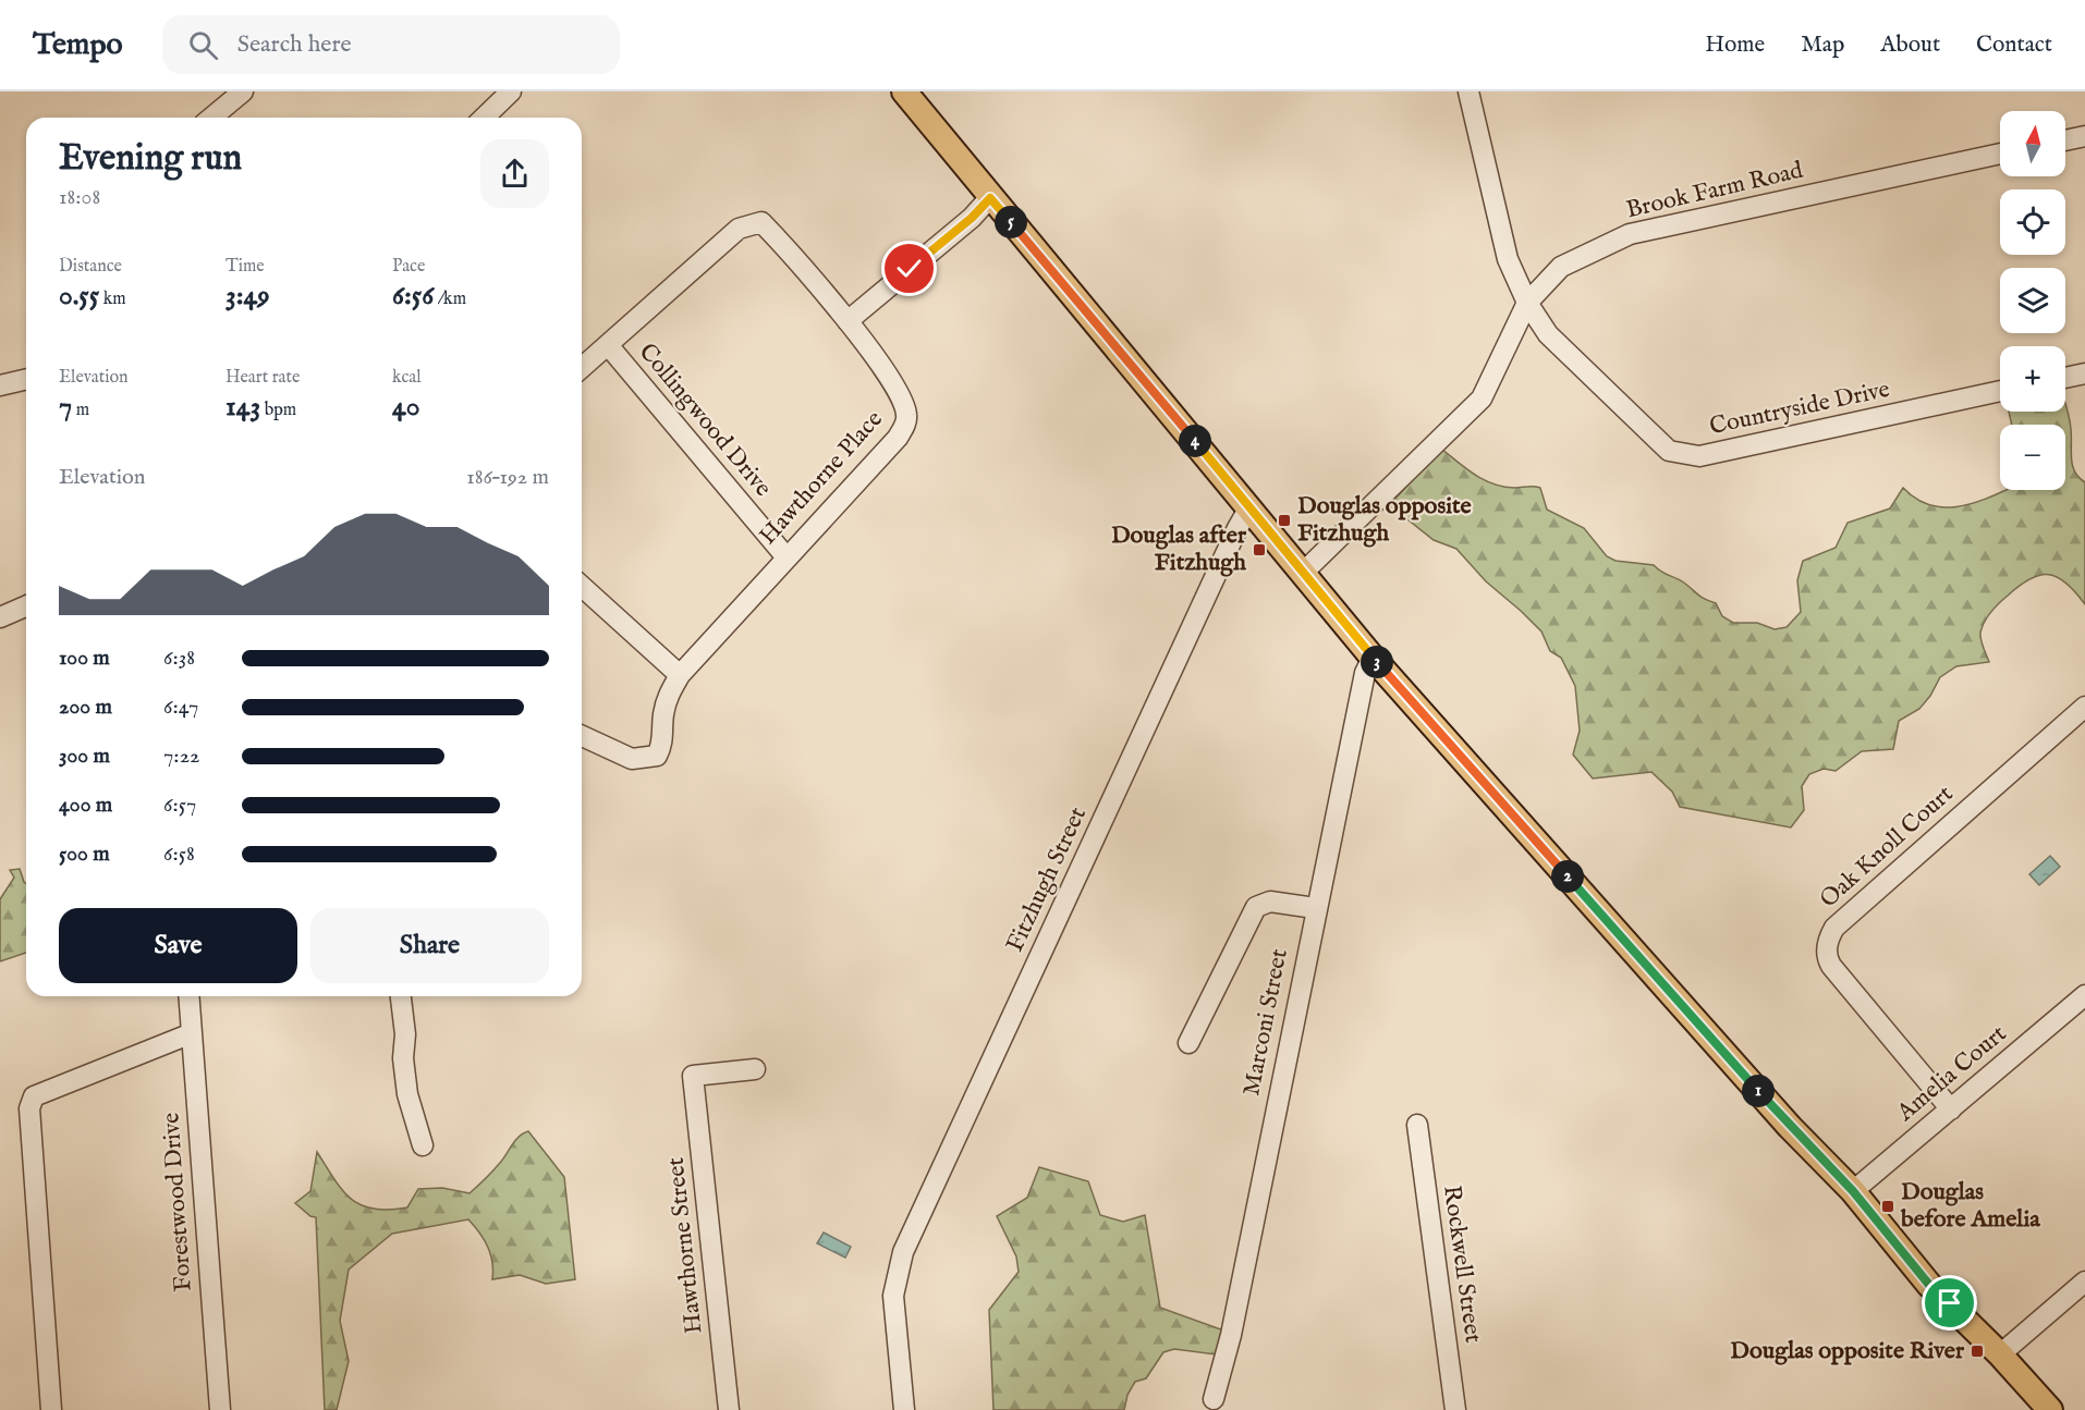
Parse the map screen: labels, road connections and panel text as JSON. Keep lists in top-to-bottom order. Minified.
{"streets":{"street":["Brook Farm Road","Countryside Drive","Collingwood Drive","Hawthorne Place","Oak Knoll Court","Fitzhugh Street","Marconi Street","Amelia Court","Forestwood Drive","Hawthorne Street","Rockwell Street"]},"crossings":[["Brook Farm Road","Countryside Drive"],["Collingwood Drive","Hawthorne Place"],["Oak Knoll Court","Amelia Court"]],"places":{"transit":["Douglas opposite Fitzhugh","Douglas after Fitzhugh","Douglas before Amelia","Douglas opposite River"]},"north":"top","page":{"header":"Tempo","search":"Search here","nav":["Home","Map","About","Contact"],"map_buttons":["+","−"],"heading":["Evening run","18:08"],"pins":["5","4","3","2","1"],"stats":[["Distance","0.55 km"],["Time","3:49"],["Pace","6:56 /km"],["Elevation","7 m"],["Heart rate","143 bpm"],["kcal","40"]],"chart":["Elevation","186–192 m"],"list":[{"name":"100 m","note":"6:38"},{"name":"200 m","note":"6:47"},{"name":"300 m","note":"7:22"},{"name":"400 m","note":"6:57"},{"name":"500 m","note":"6:58"}],"buttons":["Save","Share"]}}
